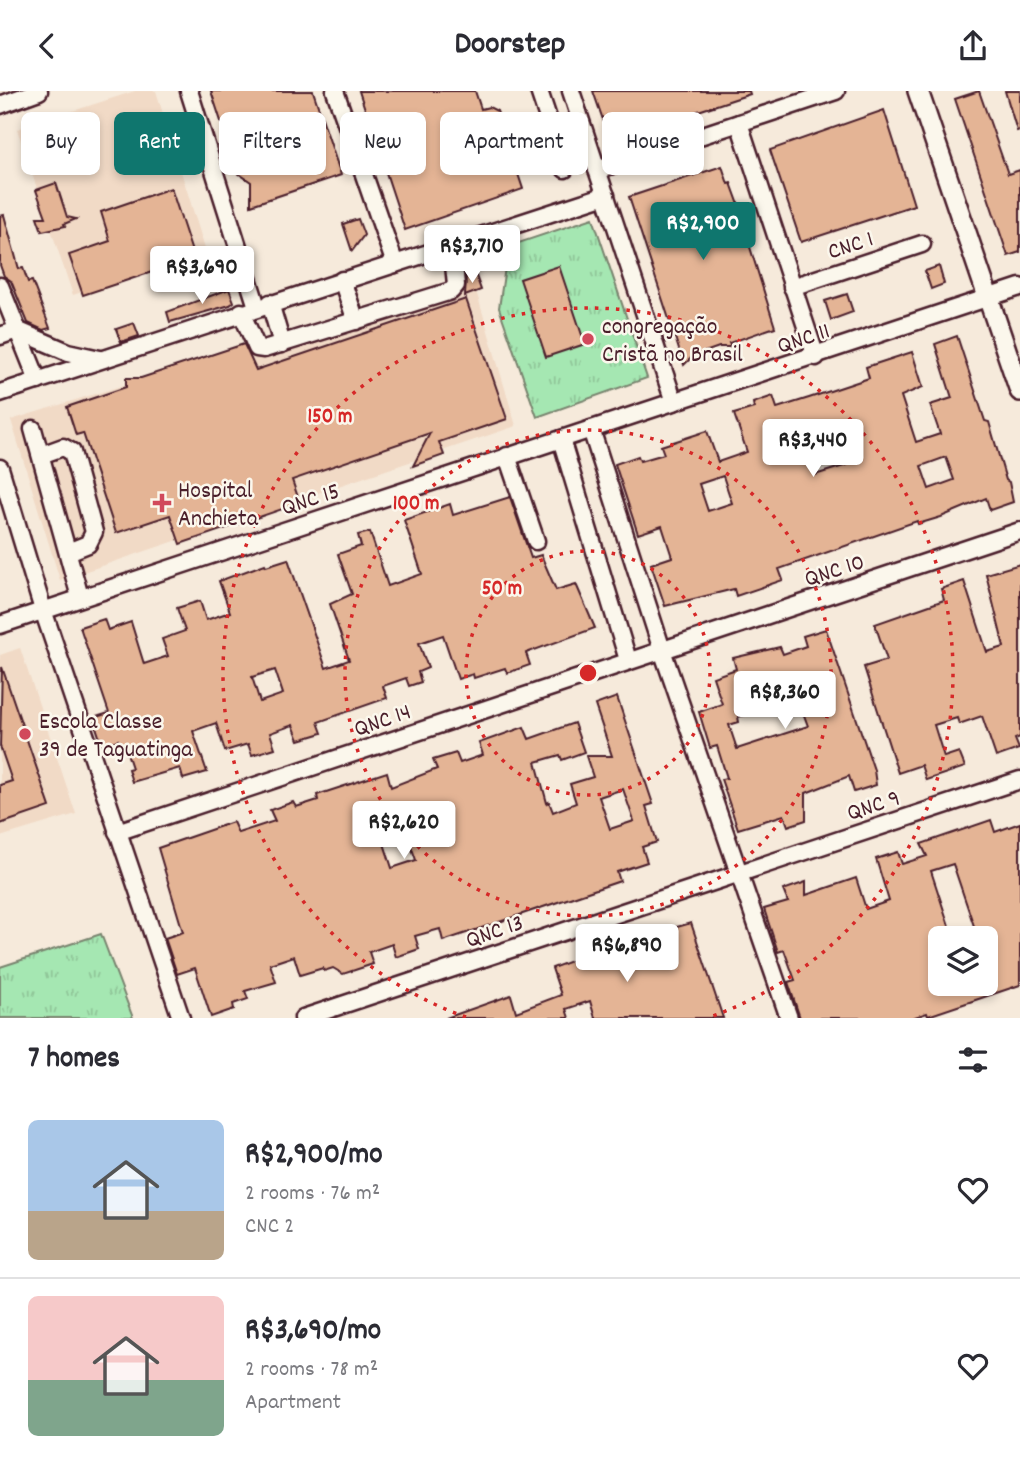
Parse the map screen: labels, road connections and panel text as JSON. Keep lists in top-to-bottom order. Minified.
{"streets":{"street":["CNC 1","QNC 11","QNC 15","QNC 10","QNC 14","QNC 9","QNC 13"]},"crossings":[["QNC 11","QNC 15"],["QNC 10","QNC 14"],["QNC 9","QNC 13"]],"places":{"other":["congregação Cristã no Brasil","Escola Classe 39 de Taguatinga"],"health":["Hospital Anchieta"]},"page":{"header":"Doorstep","chip":["Buy","Rent","Filters","New","Apartment","House"],"price":["R$2,900","R$3,710","R$3,690","R$3,440","R$8,360","R$2,620","R$6,890"],"heading":"7 homes","list":[{"name":"R$2,900/mo","note":"2 rooms · 76 m² · CNC 2"},{"name":"R$3,690/mo","note":"2 rooms · 78 m² · Apartment"}]},"rings":["150 m","100 m","50 m"]}
